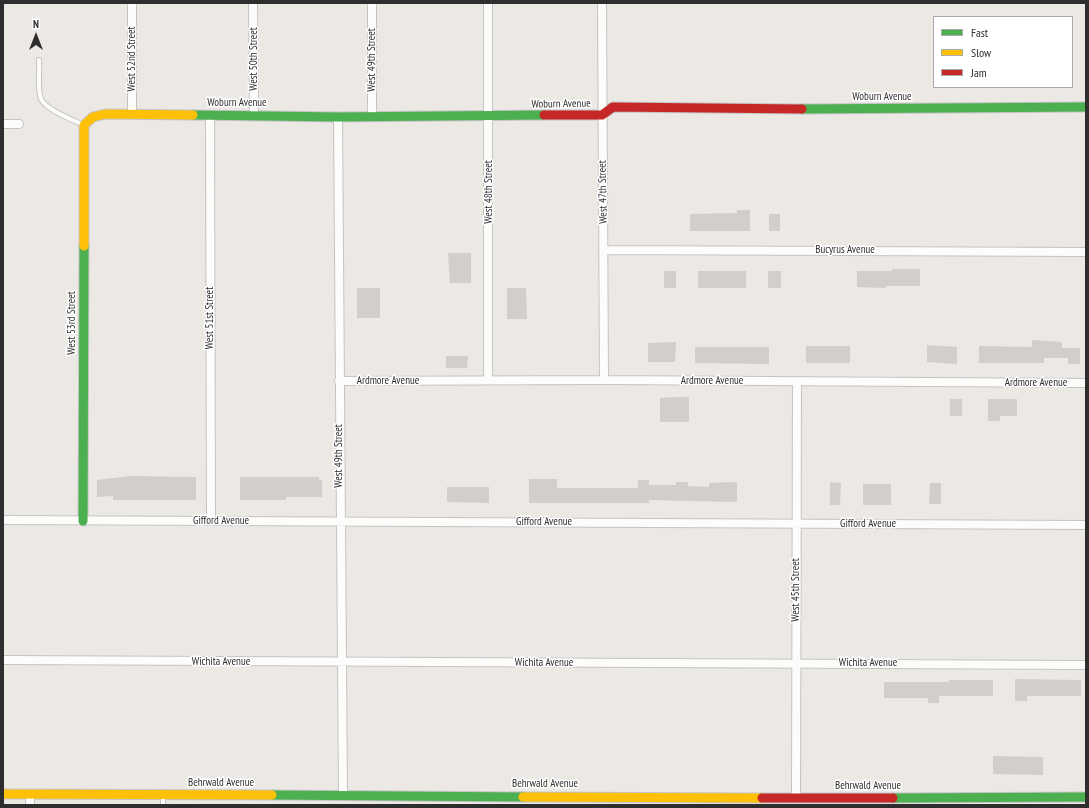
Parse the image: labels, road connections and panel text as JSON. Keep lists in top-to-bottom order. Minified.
{"streets":{"street":["West 52nd Street","West 50th Street","West 49th Street","Woburn Avenue","West 48th Street","West 47th Street","Bucyrus Avenue","West 51st Street","West 53rd Street","Ardmore Avenue","Gifford Avenue","West 45th Street","Wichita Avenue","Behrwald Avenue"]},"crossings":[["West 52nd Street","Woburn Avenue"],["West 50th Street","Woburn Avenue"],["West 49th Street","Woburn Avenue"],["West 49th Street","Ardmore Avenue"],["West 49th Street","Gifford Avenue"],["West 49th Street","Wichita Avenue"],["West 49th Street","Behrwald Avenue"],["Woburn Avenue","West 48th Street"],["Woburn Avenue","West 47th Street"],["Woburn Avenue","West 51st Street"],["Woburn Avenue","West 53rd Street"],["West 48th Street","Ardmore Avenue"],["West 47th Street","Bucyrus Avenue"],["West 47th Street","Ardmore Avenue"],["West 51st Street","Gifford Avenue"],["West 53rd Street","Gifford Avenue"],["Ardmore Avenue","West 45th Street"],["Gifford Avenue","West 45th Street"],["West 45th Street","Wichita Avenue"],["West 45th Street","Behrwald Avenue"]],"legend":["Fast","Slow","Jam"],"north":"top"}
